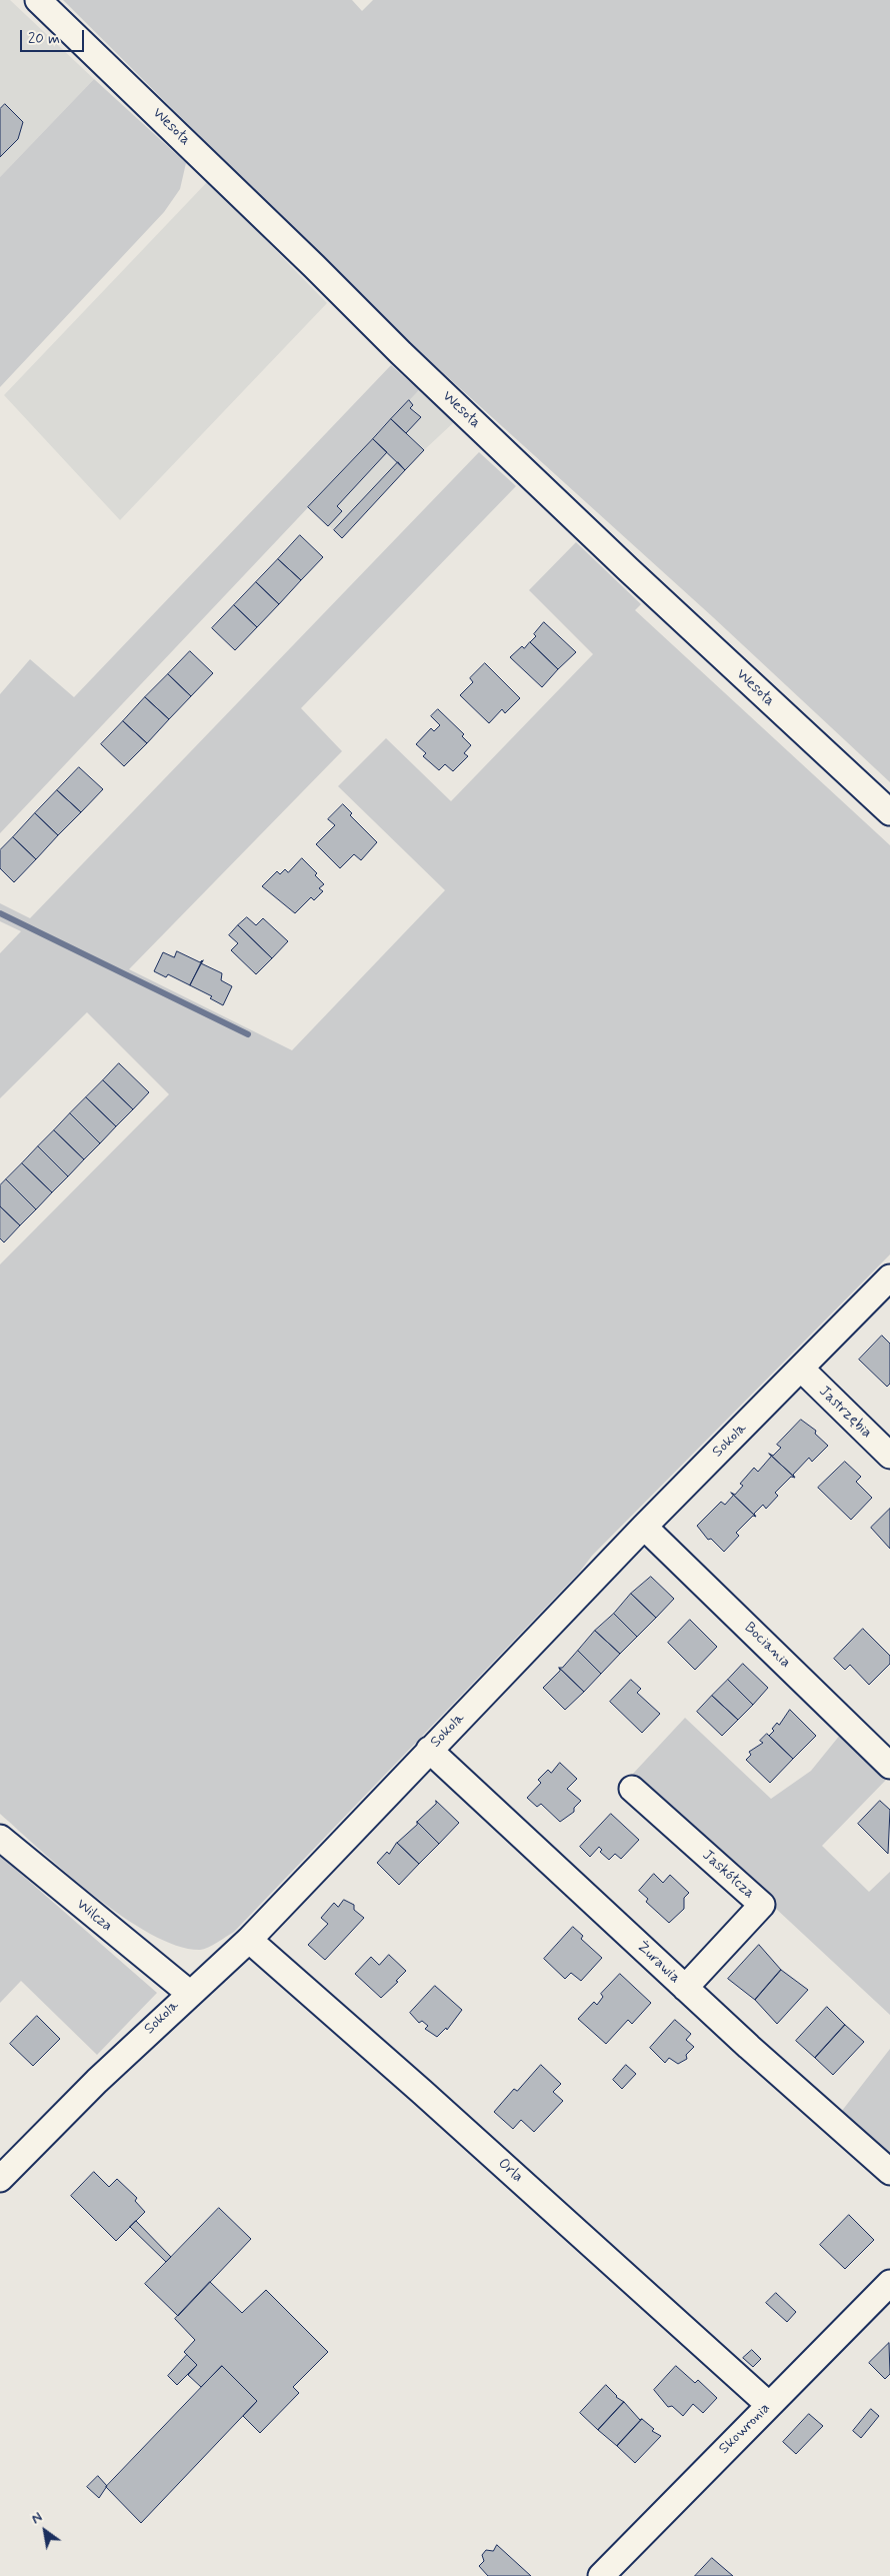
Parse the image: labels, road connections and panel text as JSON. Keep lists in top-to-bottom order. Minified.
{"streets":{"street":["Wesoła","Jastrzębia","Sokola","Bociania","Jaskółcza","Wilcza","Żurawia","Orla","Skowronia"]},"crossings":[["Jastrzębia","Sokola"],["Sokola","Bociania"],["Sokola","Wilcza"],["Sokola","Żurawia"],["Sokola","Orla"],["Jaskółcza","Żurawia"],["Orla","Skowronia"]],"scale_bar":"20 m","north":"top left"}
